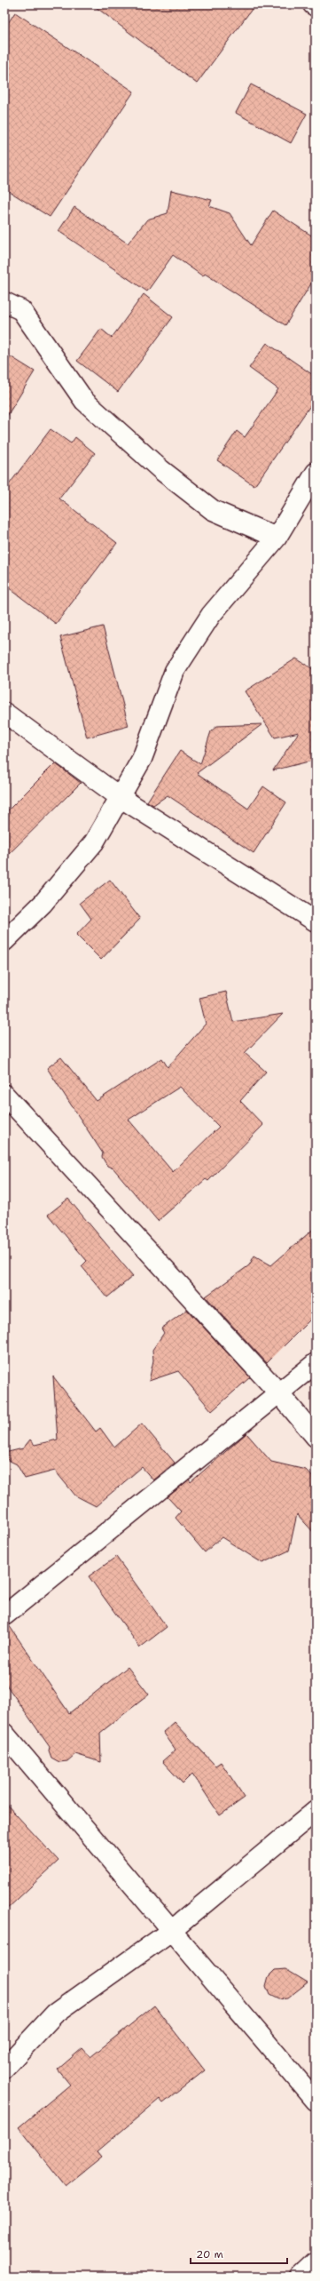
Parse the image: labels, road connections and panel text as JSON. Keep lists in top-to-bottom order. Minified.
{"scale_bar":"20 m"}
